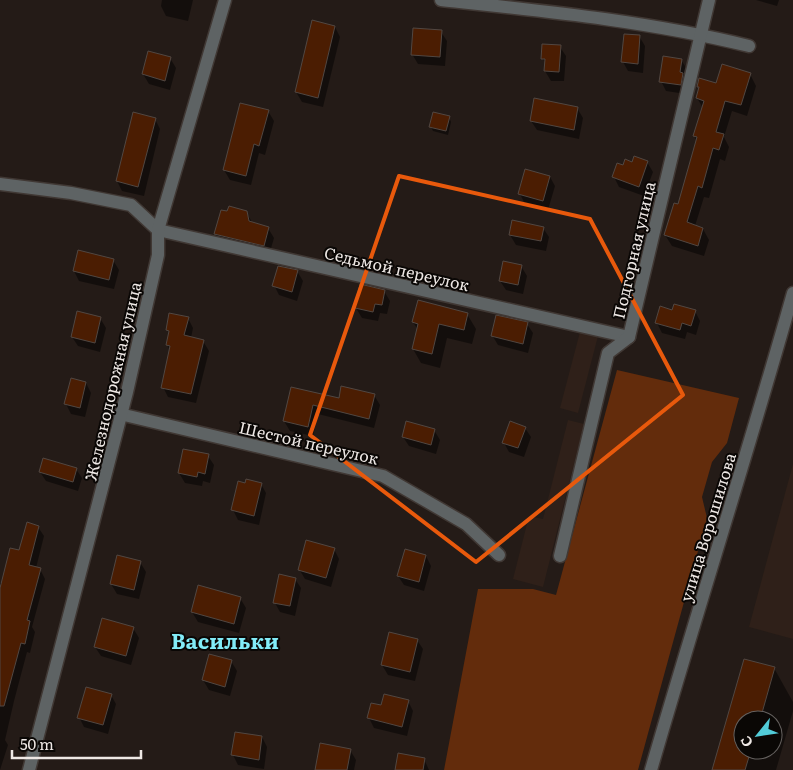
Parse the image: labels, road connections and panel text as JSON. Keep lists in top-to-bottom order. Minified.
{"streets":{"street":["Подгорная улица","Седьмой переулок","Железнодорожная улица","Шестой переулок","улица Ворошилова"]},"crossings":[["Подгорная улица","Седьмой переулок"],["Седьмой переулок","Железнодорожная улица"],["Железнодорожная улица","Шестой переулок"]],"districts":["Васильки"],"scale_bar":"50 m","north":"bottom left"}
